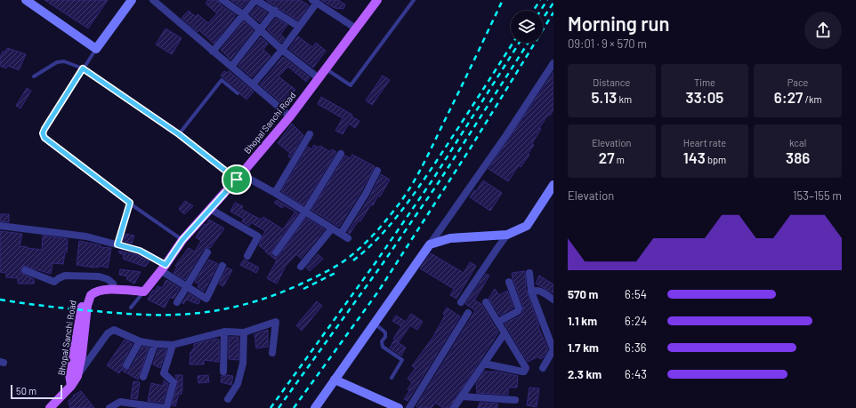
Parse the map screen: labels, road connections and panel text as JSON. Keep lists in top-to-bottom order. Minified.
{"streets":{"main road":["Bhopal Sanchi Road"]},"scale_bar":"50 m","page":{"heading":["Morning run","09:01 · 9 × 570 m"],"stats":[["Distance","5.13 km"],["Time","33:05"],["Pace","6:27 /km"],["Elevation","27 m"],["Heart rate","143 bpm"],["kcal","386"]],"chart":["Elevation","153–155 m"],"list":[{"name":"570 m","note":"6:54"},{"name":"1.1 km","note":"6:24"},{"name":"1.7 km","note":"6:36"},{"name":"2.3 km","note":"6:43"}],"scale":"50 m"}}
